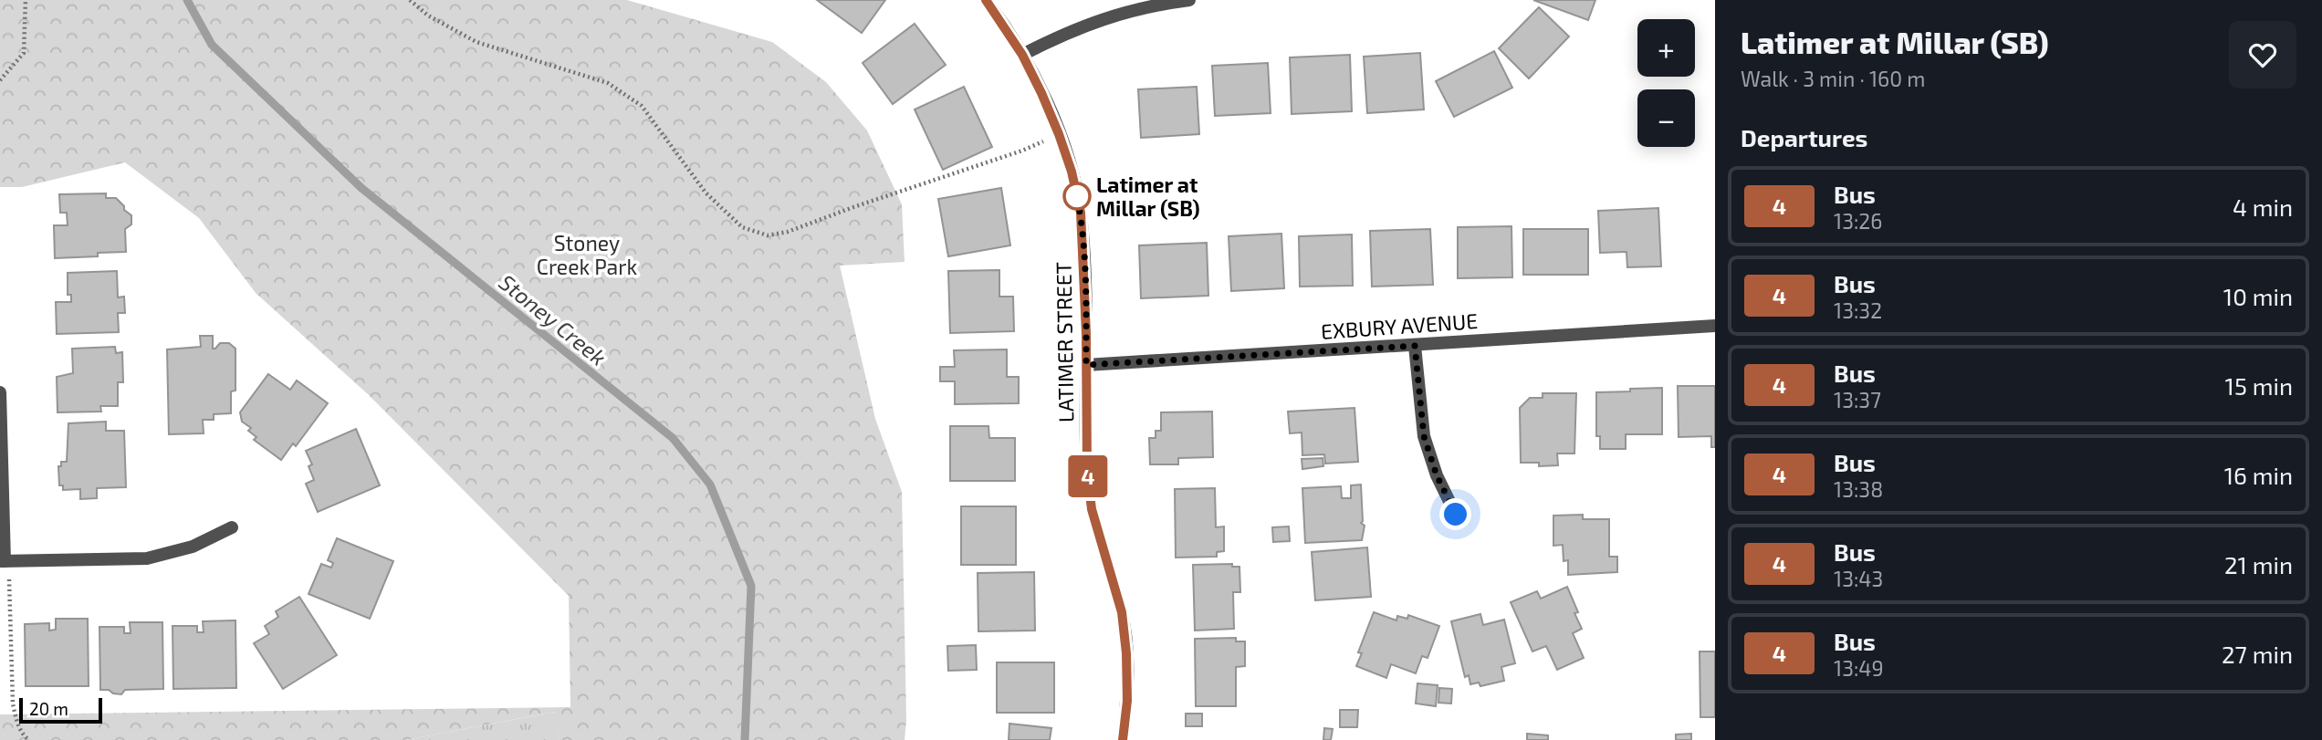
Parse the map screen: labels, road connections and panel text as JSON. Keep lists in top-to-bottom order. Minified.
{"streets":{"street":["EXBURY AVENUE","LATIMER STREET"]},"crossings":[["EXBURY AVENUE","LATIMER STREET"]],"water":["Stoney Creek"],"parks":["Stoney Creek Park"],"places":["Latimer at Millar (SB)"],"lines":["bus line 4"],"scale_bar":"20 m","page":{"on_map":"4","heading":[["Latimer at Millar (SB)","Walk · 3 min · 160 m"],"Departures"],"map_buttons":["+","−"],"list":[{"mark":"4","name":"Bus","note":"13:26","value":"4 min"},{"mark":"4","name":"Bus","note":"13:32","value":"10 min"},{"mark":"4","name":"Bus","note":"13:37","value":"15 min"},{"mark":"4","name":"Bus","note":"13:38","value":"16 min"},{"mark":"4","name":"Bus","note":"13:43","value":"21 min"},{"mark":"4","name":"Bus","note":"13:49","value":"27 min"}],"scale":"20 m"}}
